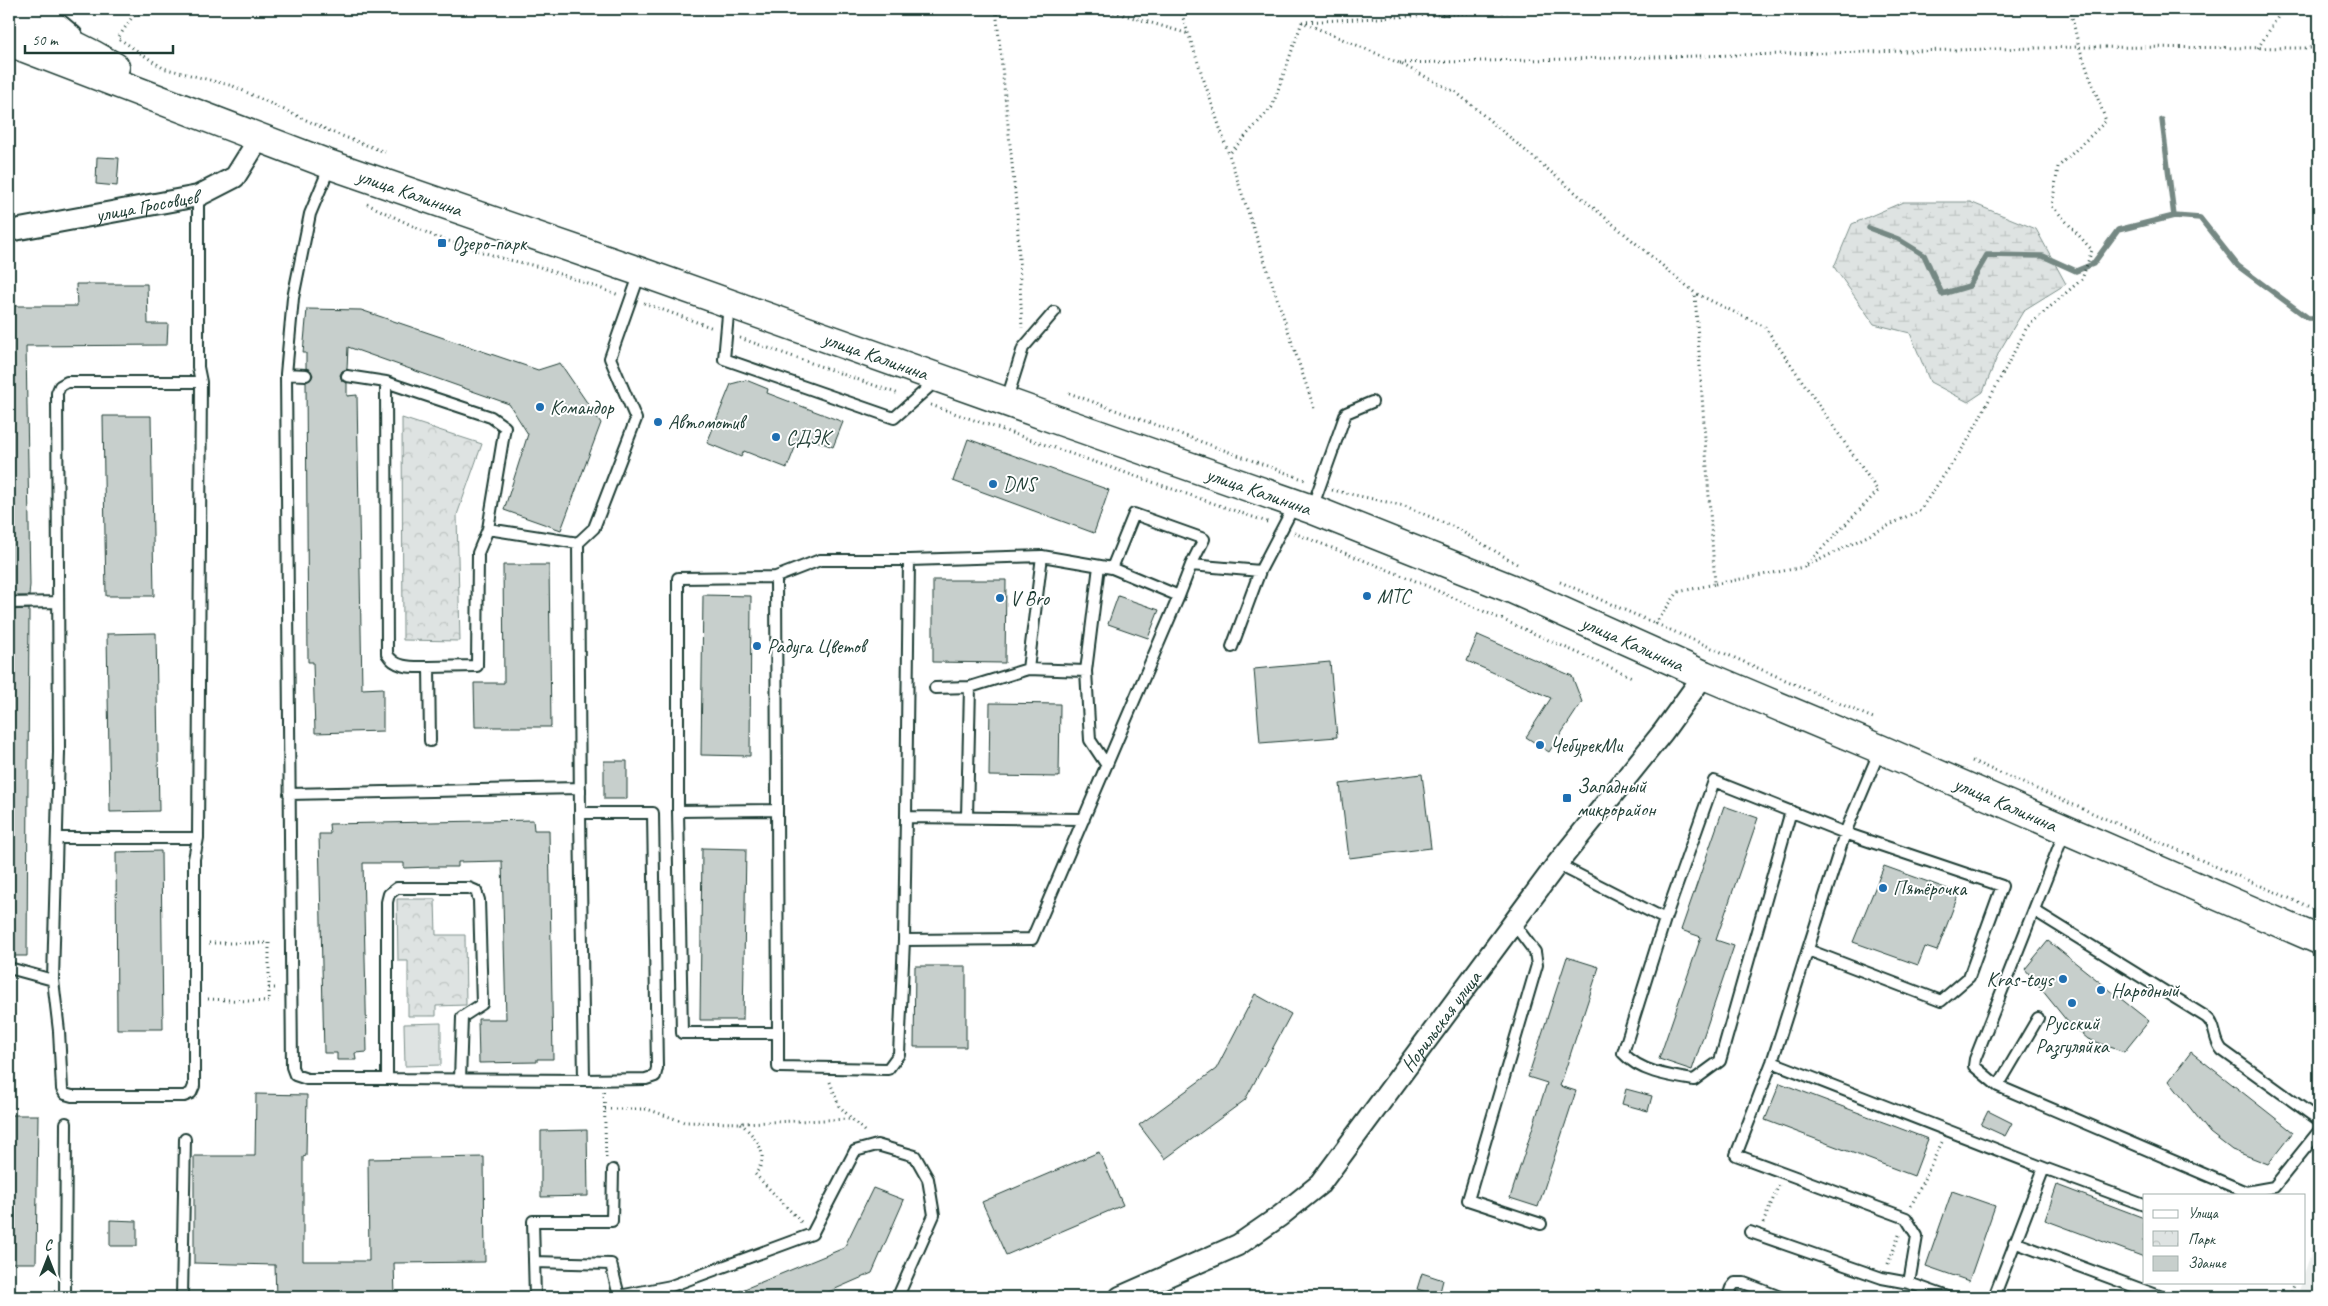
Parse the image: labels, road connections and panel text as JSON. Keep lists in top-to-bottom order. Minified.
{"streets":{"main road":["улица Калинина"],"street":["улица Гросовцев","Норильская улица"]},"crossings":[["улица Калинина","улица Гросовцев"],["улица Калинина","Норильская улица"]],"places":{"transit":["Озеро-парк","Западный микрорайон"],"other":["Командор","Автомотив","СДЭК","DNS","МТС","V Bro","Радуга Цветов","ЧебурекМи","Пятёрочка","Kras-toys","Народный","Русский Разгуляйка"]},"legend":["Улица","Парк","Здание"],"scale_bar":"50 m","north":"top"}
